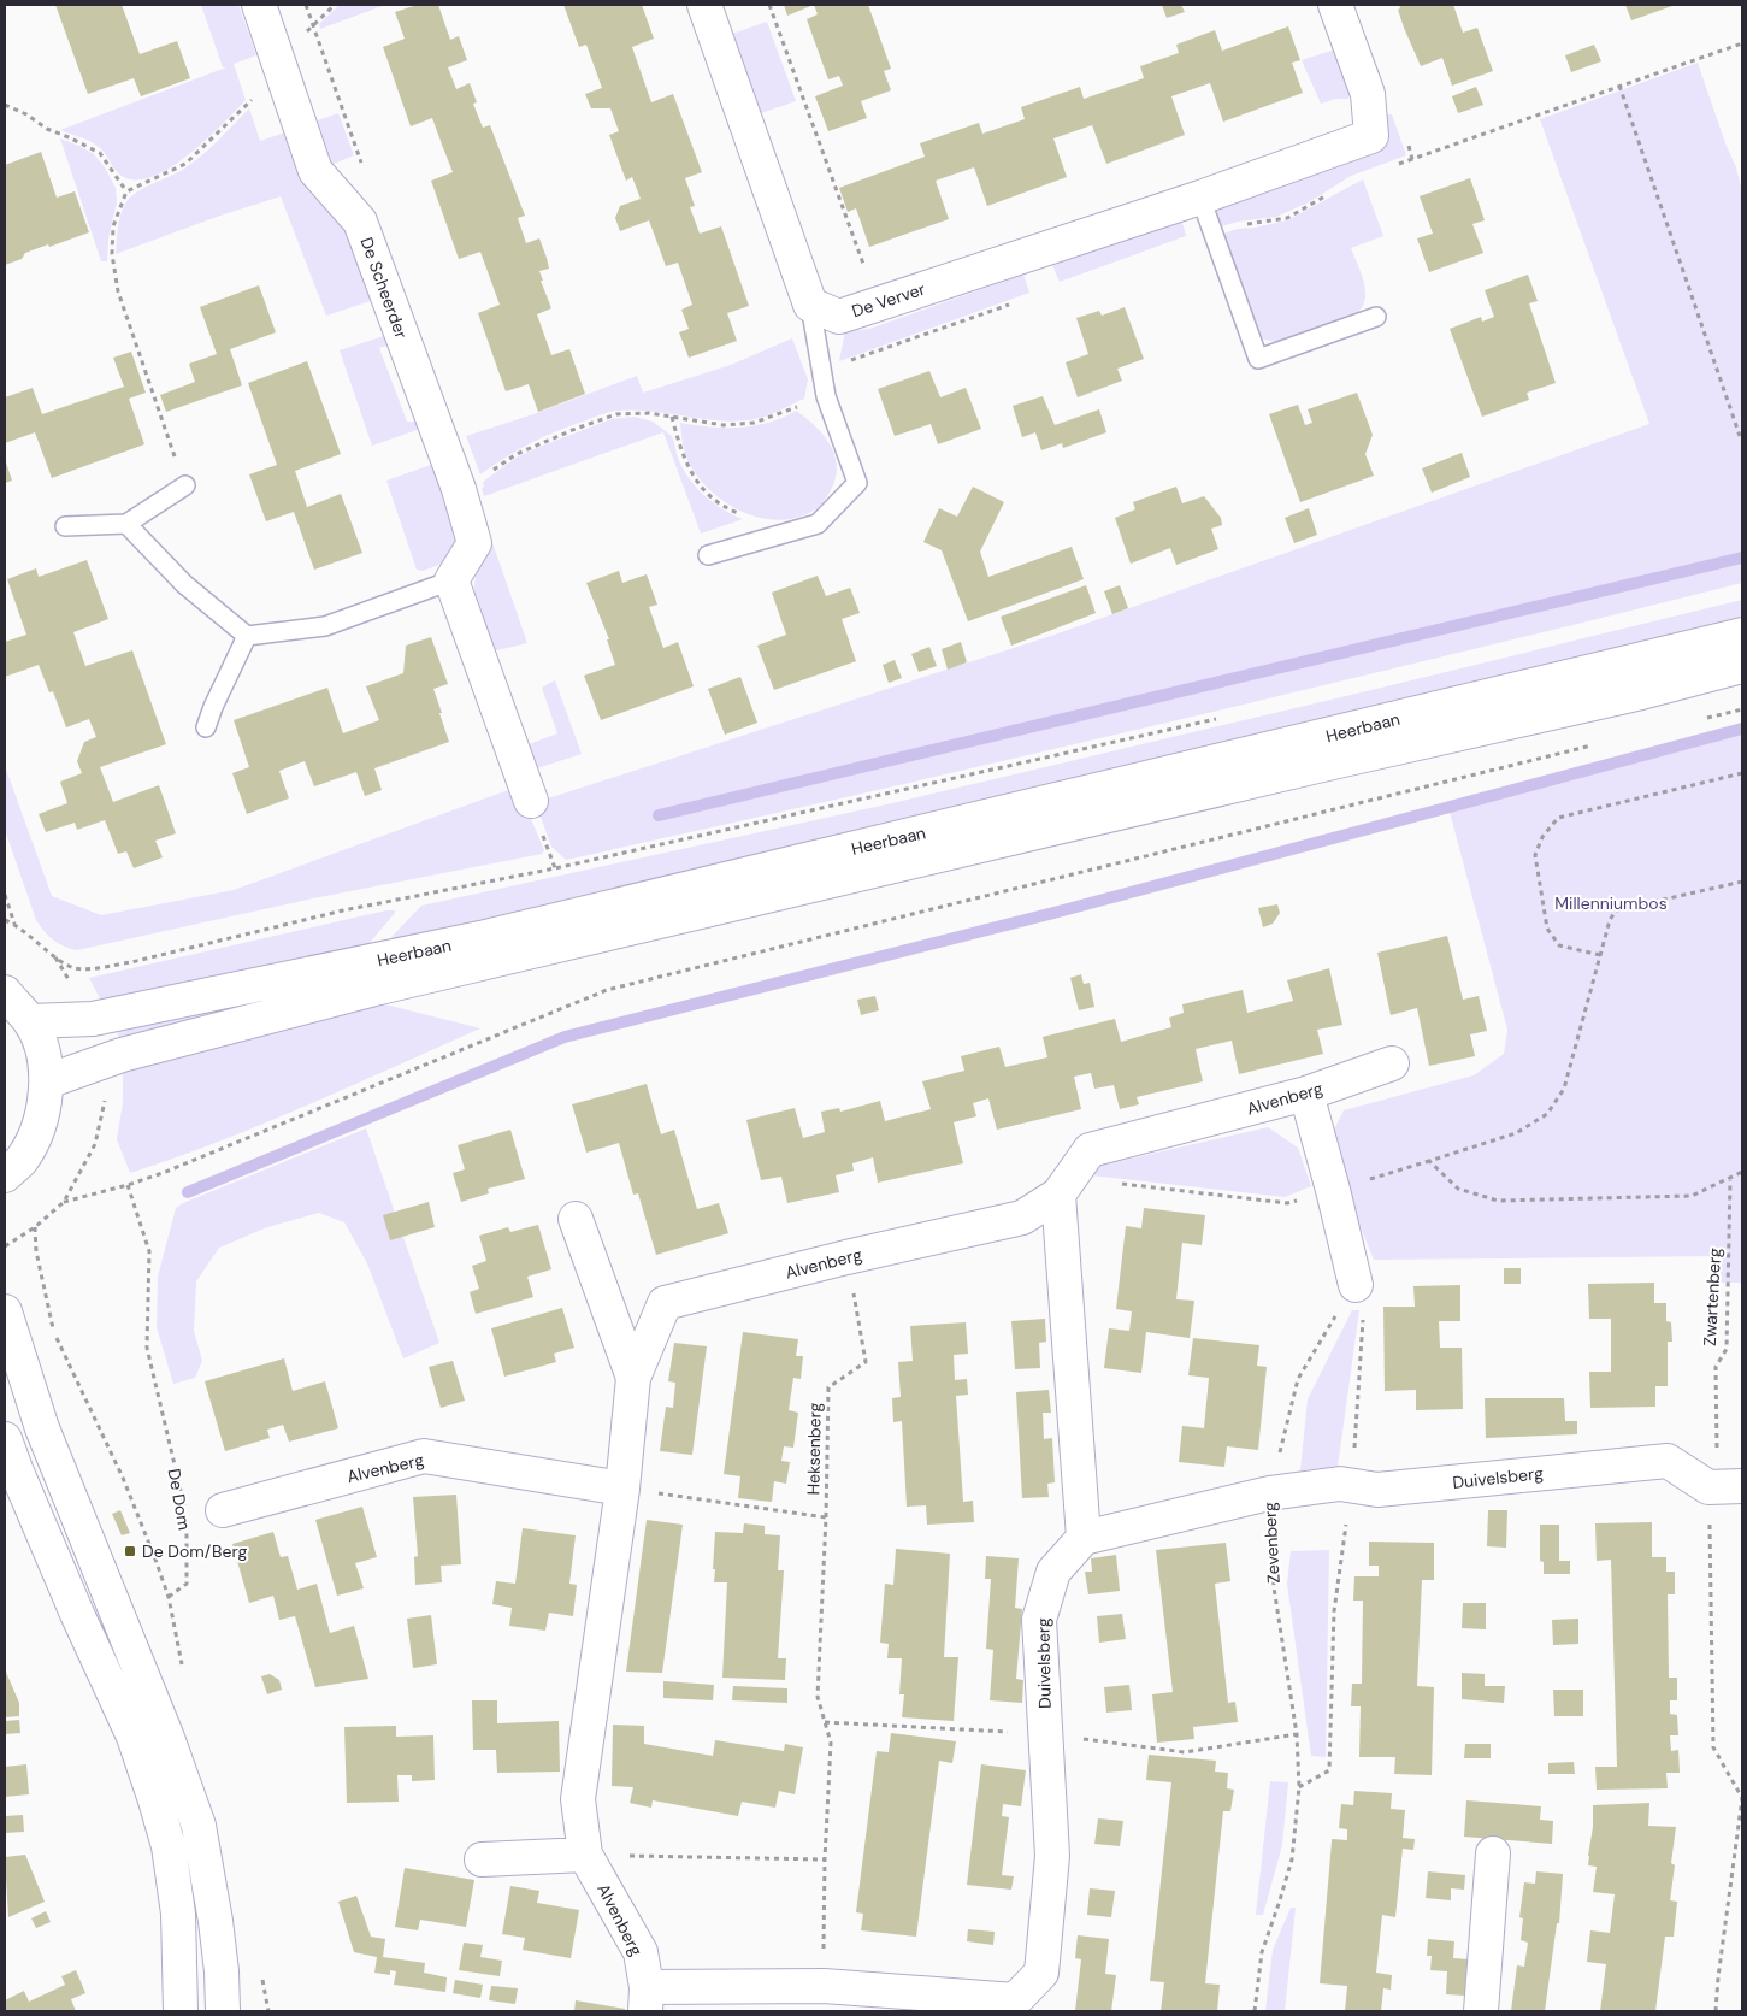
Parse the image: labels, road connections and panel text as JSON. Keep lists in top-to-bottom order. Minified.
{"streets":{"street":["De Scheerder","De Verver","Heerbaan","Alvenberg","Duivelsberg"],"path":["Zwartenberg","Heksenberg","De Dom","Zevenberg"]},"crossings":[["Alvenberg","Heksenberg"],["Alvenberg","Duivelsberg"],["Zwartenberg","Duivelsberg"],["Heksenberg","Duivelsberg"],["Duivelsberg","Zevenberg"]],"parks":["Millenniumbos"],"places":{"transit":["De Dom/Berg"]}}
